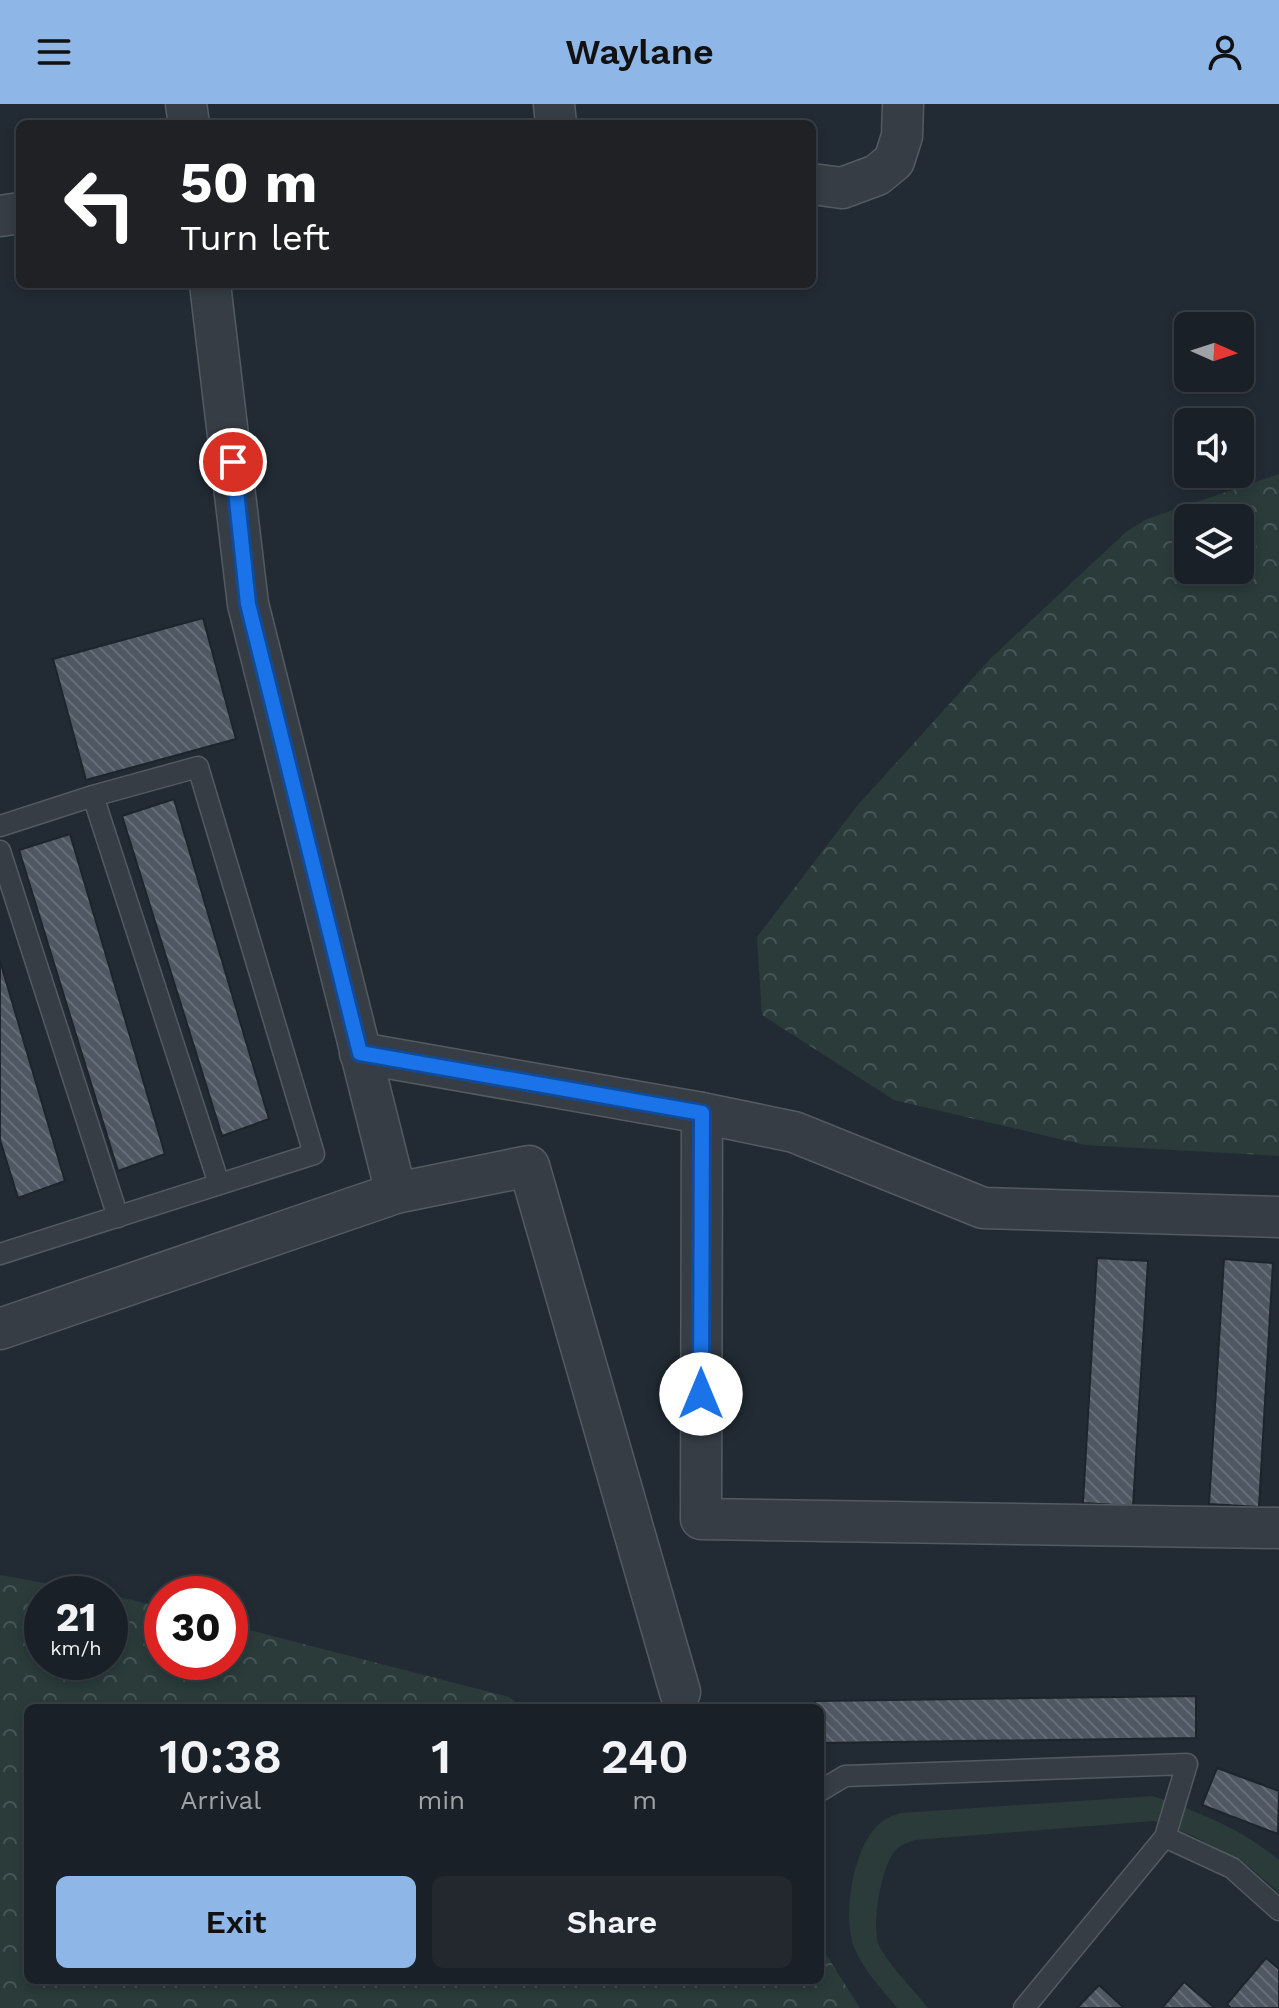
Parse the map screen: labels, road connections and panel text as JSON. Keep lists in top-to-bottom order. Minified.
{"north":"right","page":{"header":"Waylane","turn":["50 m","Turn left"],"speed":"21 km/h","limit":"30","eta":["10:38","Arrival","1","min","240","m"],"buttons":["Exit","Share"]}}
